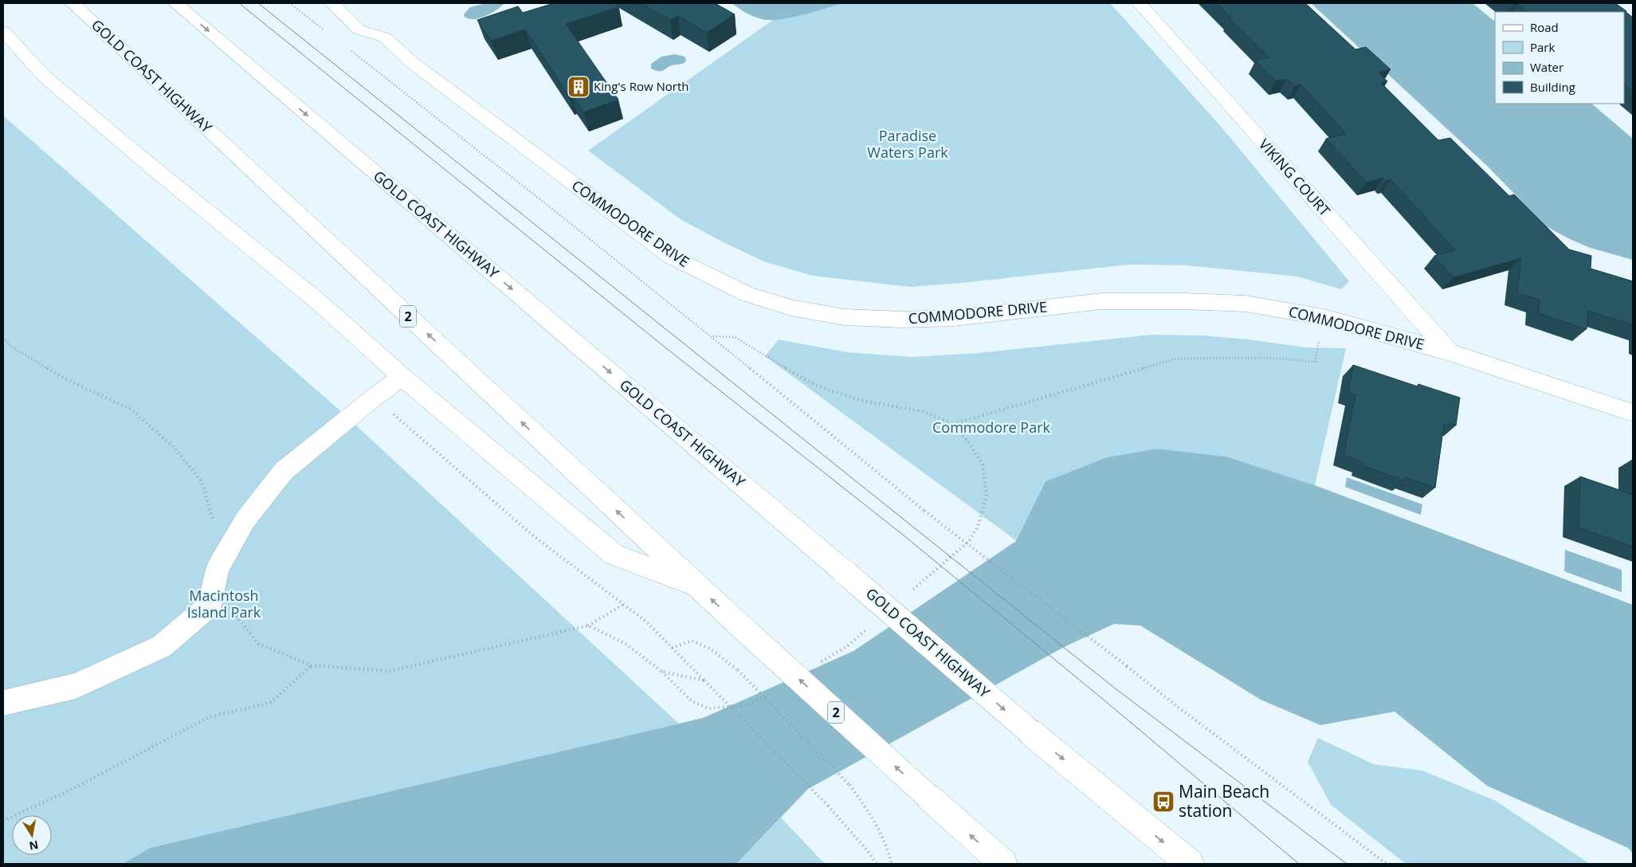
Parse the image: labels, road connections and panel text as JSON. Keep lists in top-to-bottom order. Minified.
{"streets":{"main road":["GOLD COAST HIGHWAY","VIKING COURT","COMMODORE DRIVE","2"]},"crossings":[["VIKING COURT","COMMODORE DRIVE"]],"parks":["Paradise Waters Park","Commodore Park","Macintosh Island Park"],"places":{"building":["King's Row North"],"bus stop":["Main Beach station"]},"legend":["Road","Park","Water","Building"],"north":"bottom"}
